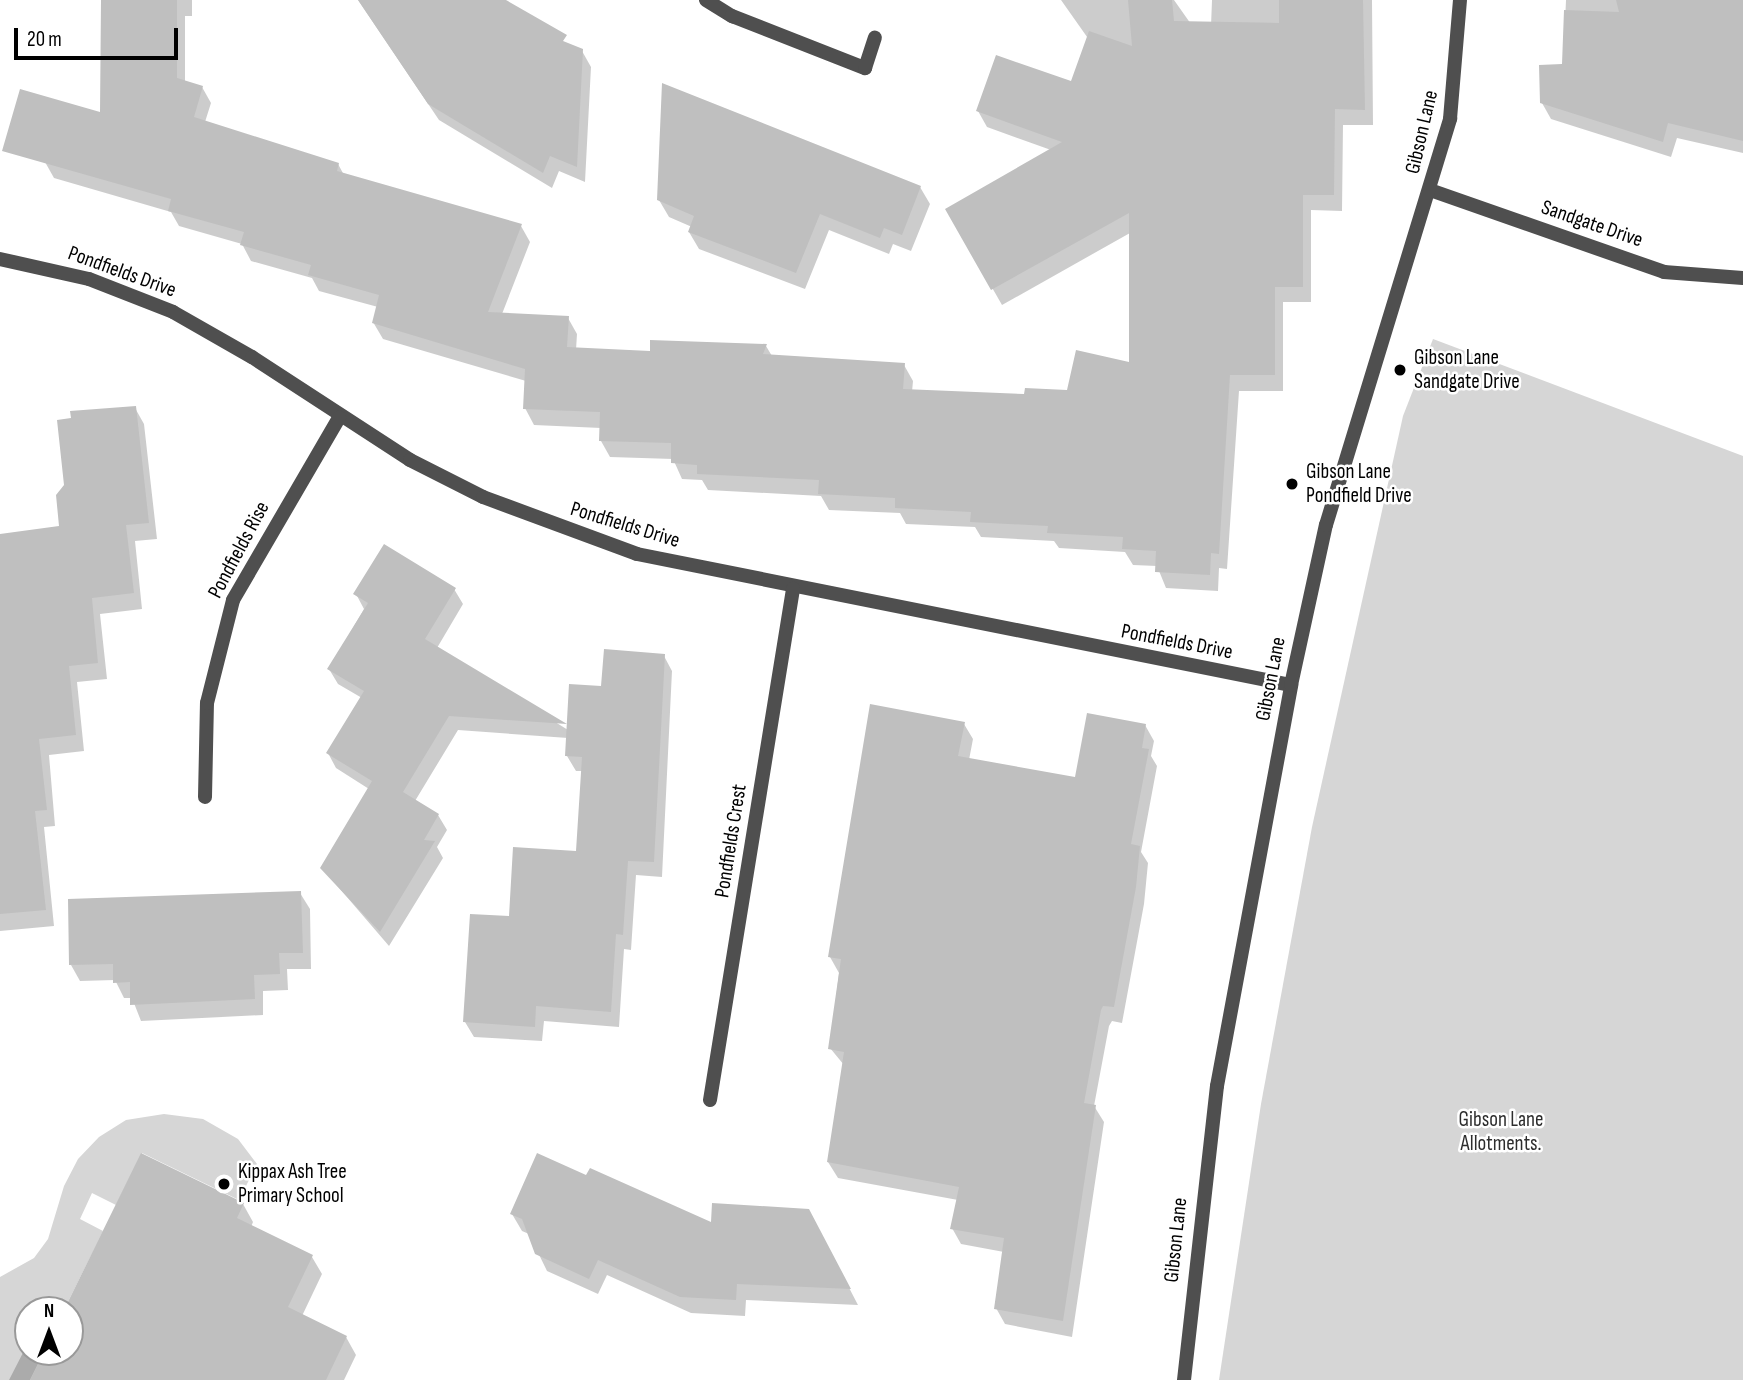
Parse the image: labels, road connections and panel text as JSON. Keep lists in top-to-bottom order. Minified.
{"streets":{"street":["Gibson Lane","Sandgate Drive","Pondfields Drive","Pondfields Rise","Pondfields Crest"]},"crossings":[["Gibson Lane","Sandgate Drive"],["Gibson Lane","Pondfields Drive"],["Pondfields Drive","Pondfields Rise"],["Pondfields Drive","Pondfields Crest"]],"parks":["Gibson Lane Allotments."],"places":["Gibson Lane Sandgate Drive","Gibson Lane Pondfield Drive","Kippax Ash Tree Primary School"],"scale_bar":"20 m","north":"top"}
